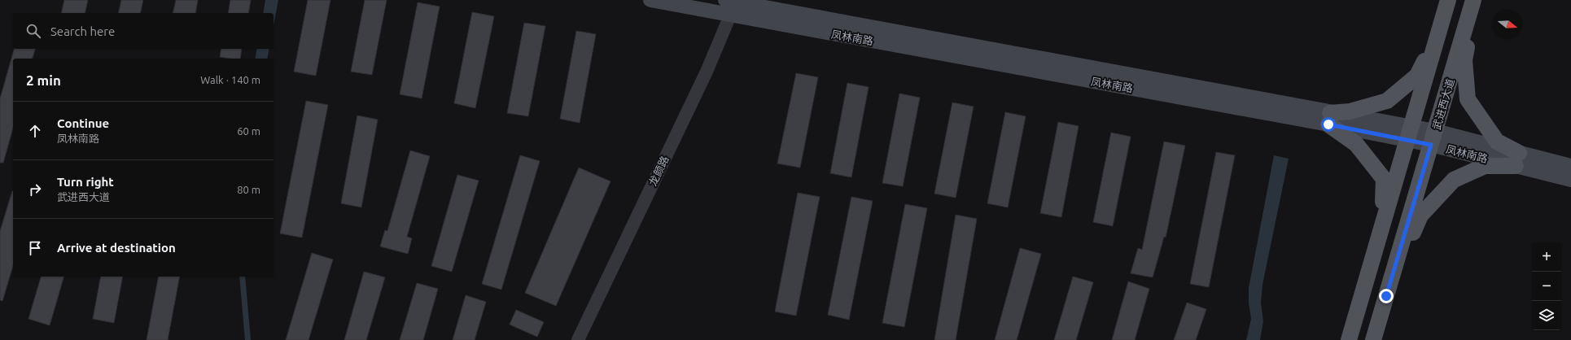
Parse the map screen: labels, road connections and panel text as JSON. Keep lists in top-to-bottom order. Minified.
{"streets":{"main road":["凤林南路","武进西大道"],"street":["龙颜路"]},"crossings":[["凤林南路","武进西大道"],["凤林南路","龙颜路"]],"north":"right","page":{"search":"Search here","heading":["2 min","Walk · 140 m"],"list":[["Continue","凤林南路","60 m"],["Turn right","武进西大道","80 m"],"Arrive at destination"],"map_buttons":["+","−"]}}
